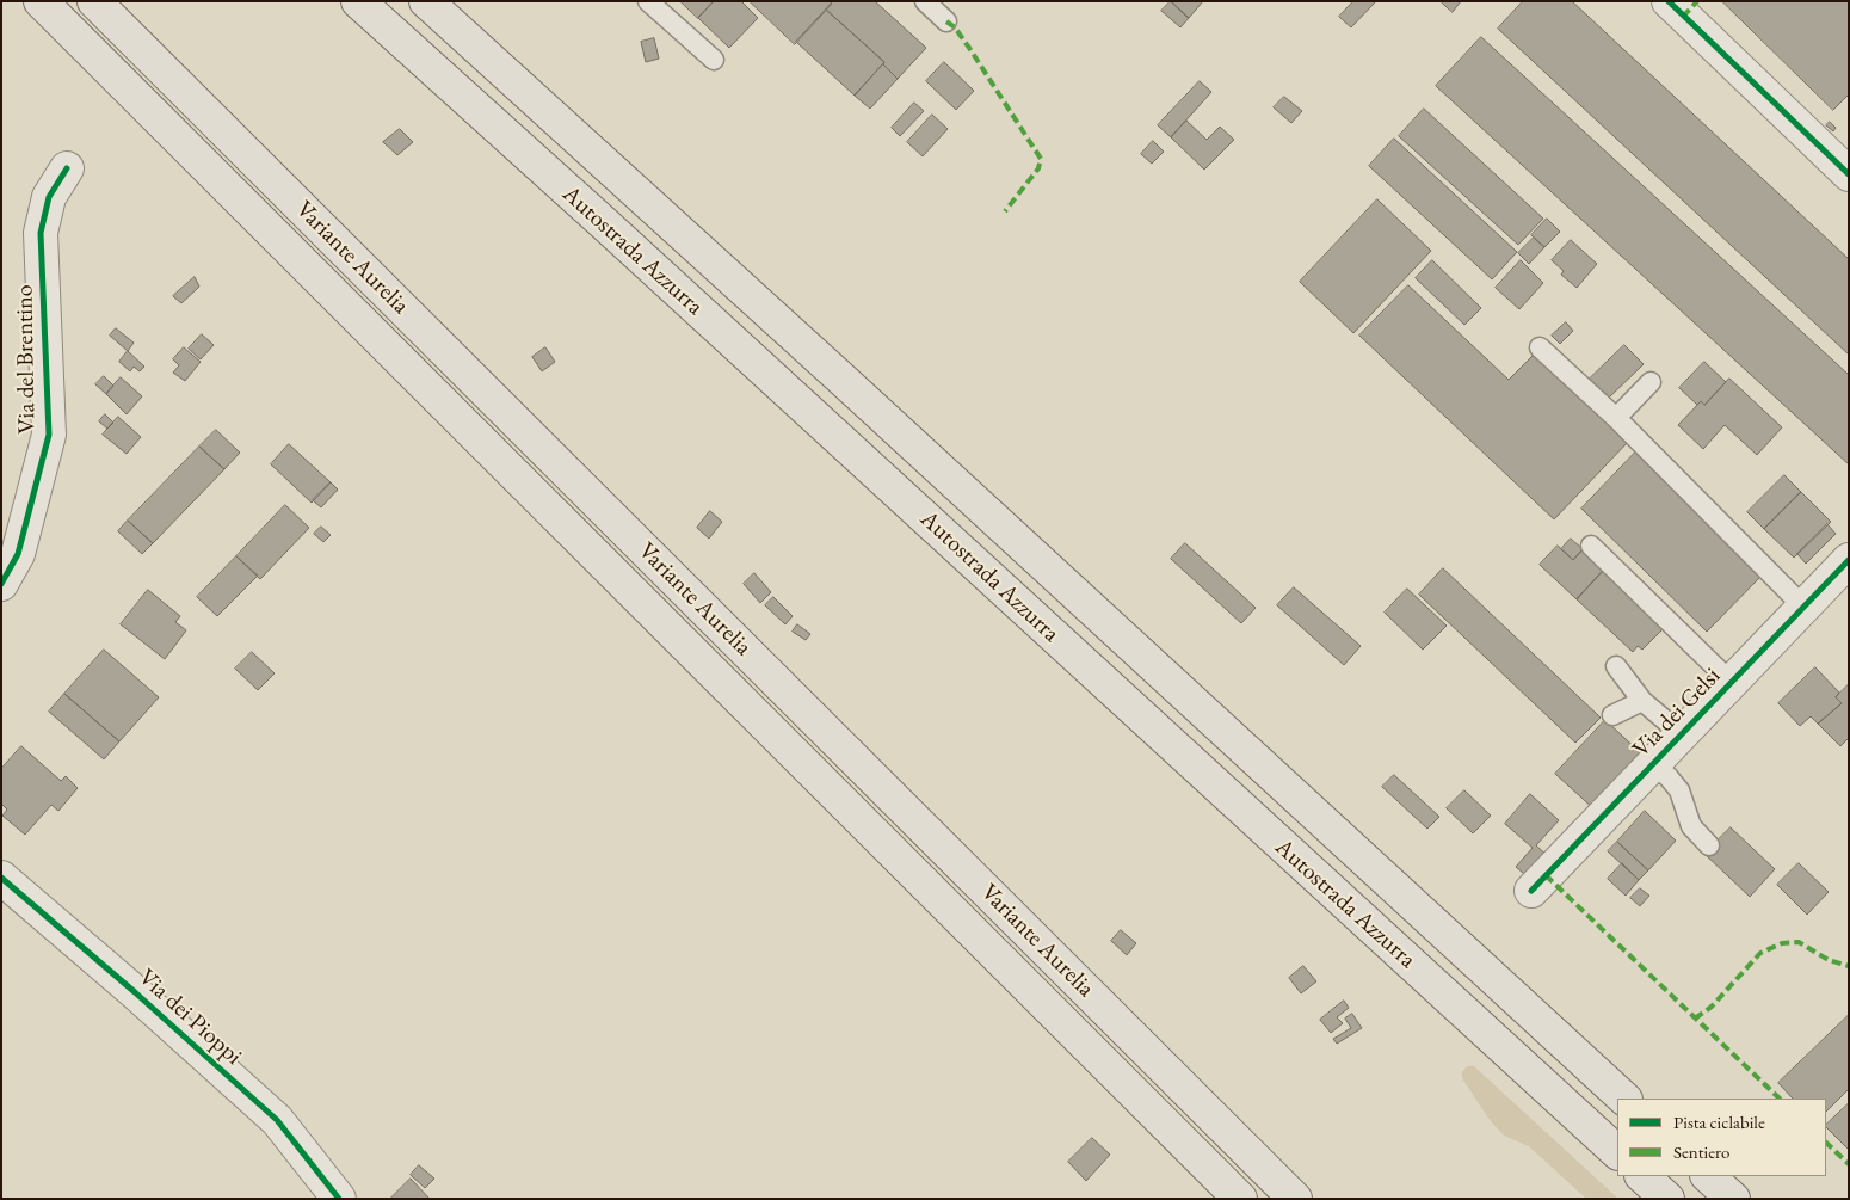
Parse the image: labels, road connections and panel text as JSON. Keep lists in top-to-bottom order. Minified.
{"streets":{"highway":["Autostrada Azzurra","Variante Aurelia"],"street":["Via del Brentino","Via dei Gelsi","Via dei Pioppi"]},"legend":["Pista ciclabile","Sentiero"]}
